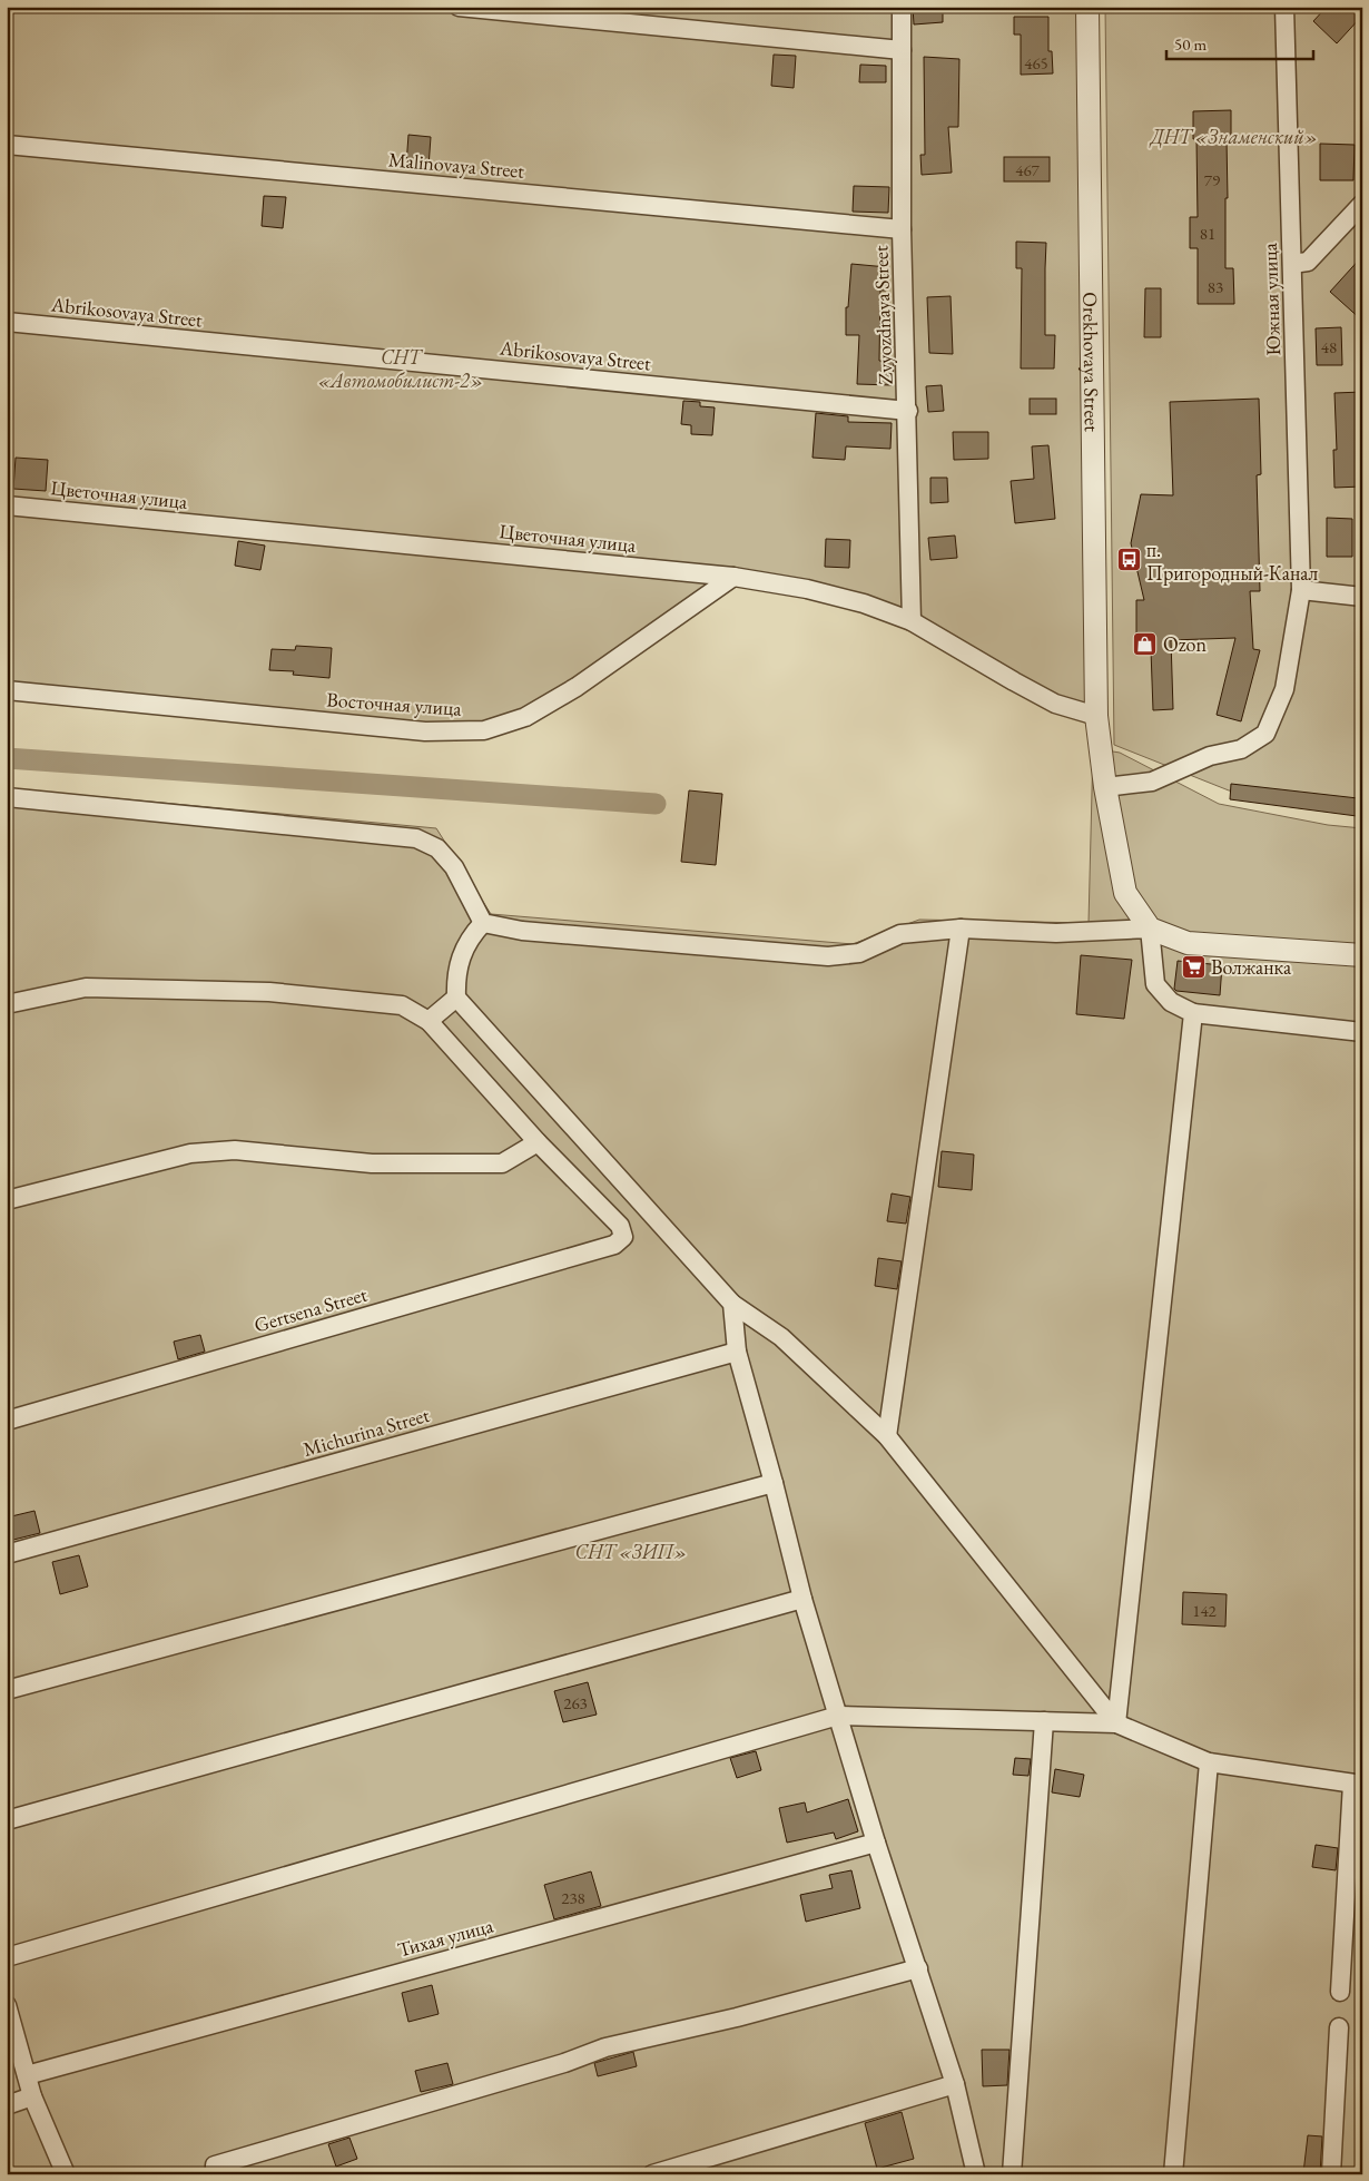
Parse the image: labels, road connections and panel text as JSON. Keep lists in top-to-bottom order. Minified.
{"streets":{"street":["Malinovaya Street","Южная улица","Abrikosovaya Street","Zvyozdnaya Street","Orekhovaya Street","Цветочная улица","Восточная улица","Gertsena Street","Michurina Street","Тихая улица"]},"crossings":[["Malinovaya Street","Zvyozdnaya Street"],["Южная улица","Orekhovaya Street"],["Abrikosovaya Street","Zvyozdnaya Street"],["Zvyozdnaya Street","Цветочная улица"],["Orekhovaya Street","Цветочная улица"],["Цветочная улица","Восточная улица"]],"parks":["ДНТ «Знаменский»","СНТ «Автомобилист-2»","СНТ «ЗИП»"],"places":{"bus stop":["п. Пригородный-Канал"],"shop":["Ozon"],"supermarket":["Волжанка"]},"house_numbers":["465","467","79","81","83","48","142","263","238"],"scale_bar":"50 m"}
